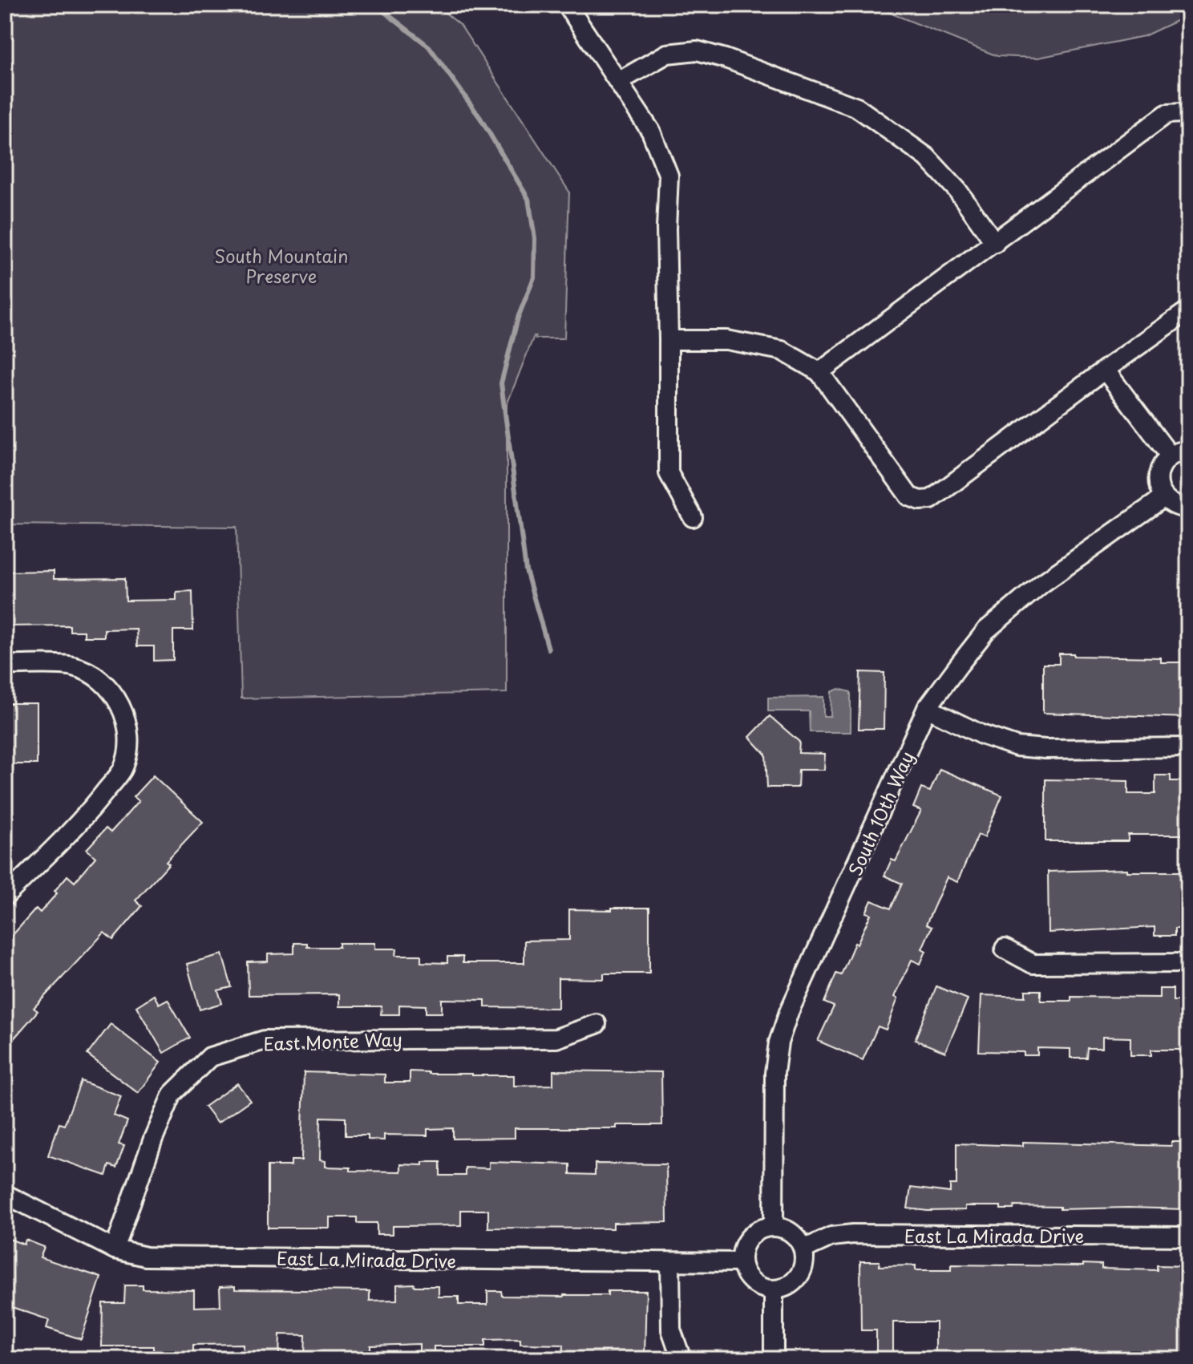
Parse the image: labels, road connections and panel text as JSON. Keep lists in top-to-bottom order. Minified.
{"streets":{"street":["South 10th Way","East Monte Way","East La Mirada Drive"]},"crossings":[["South 10th Way","East La Mirada Drive"],["East Monte Way","East La Mirada Drive"]],"parks":["South Mountain Preserve"]}
